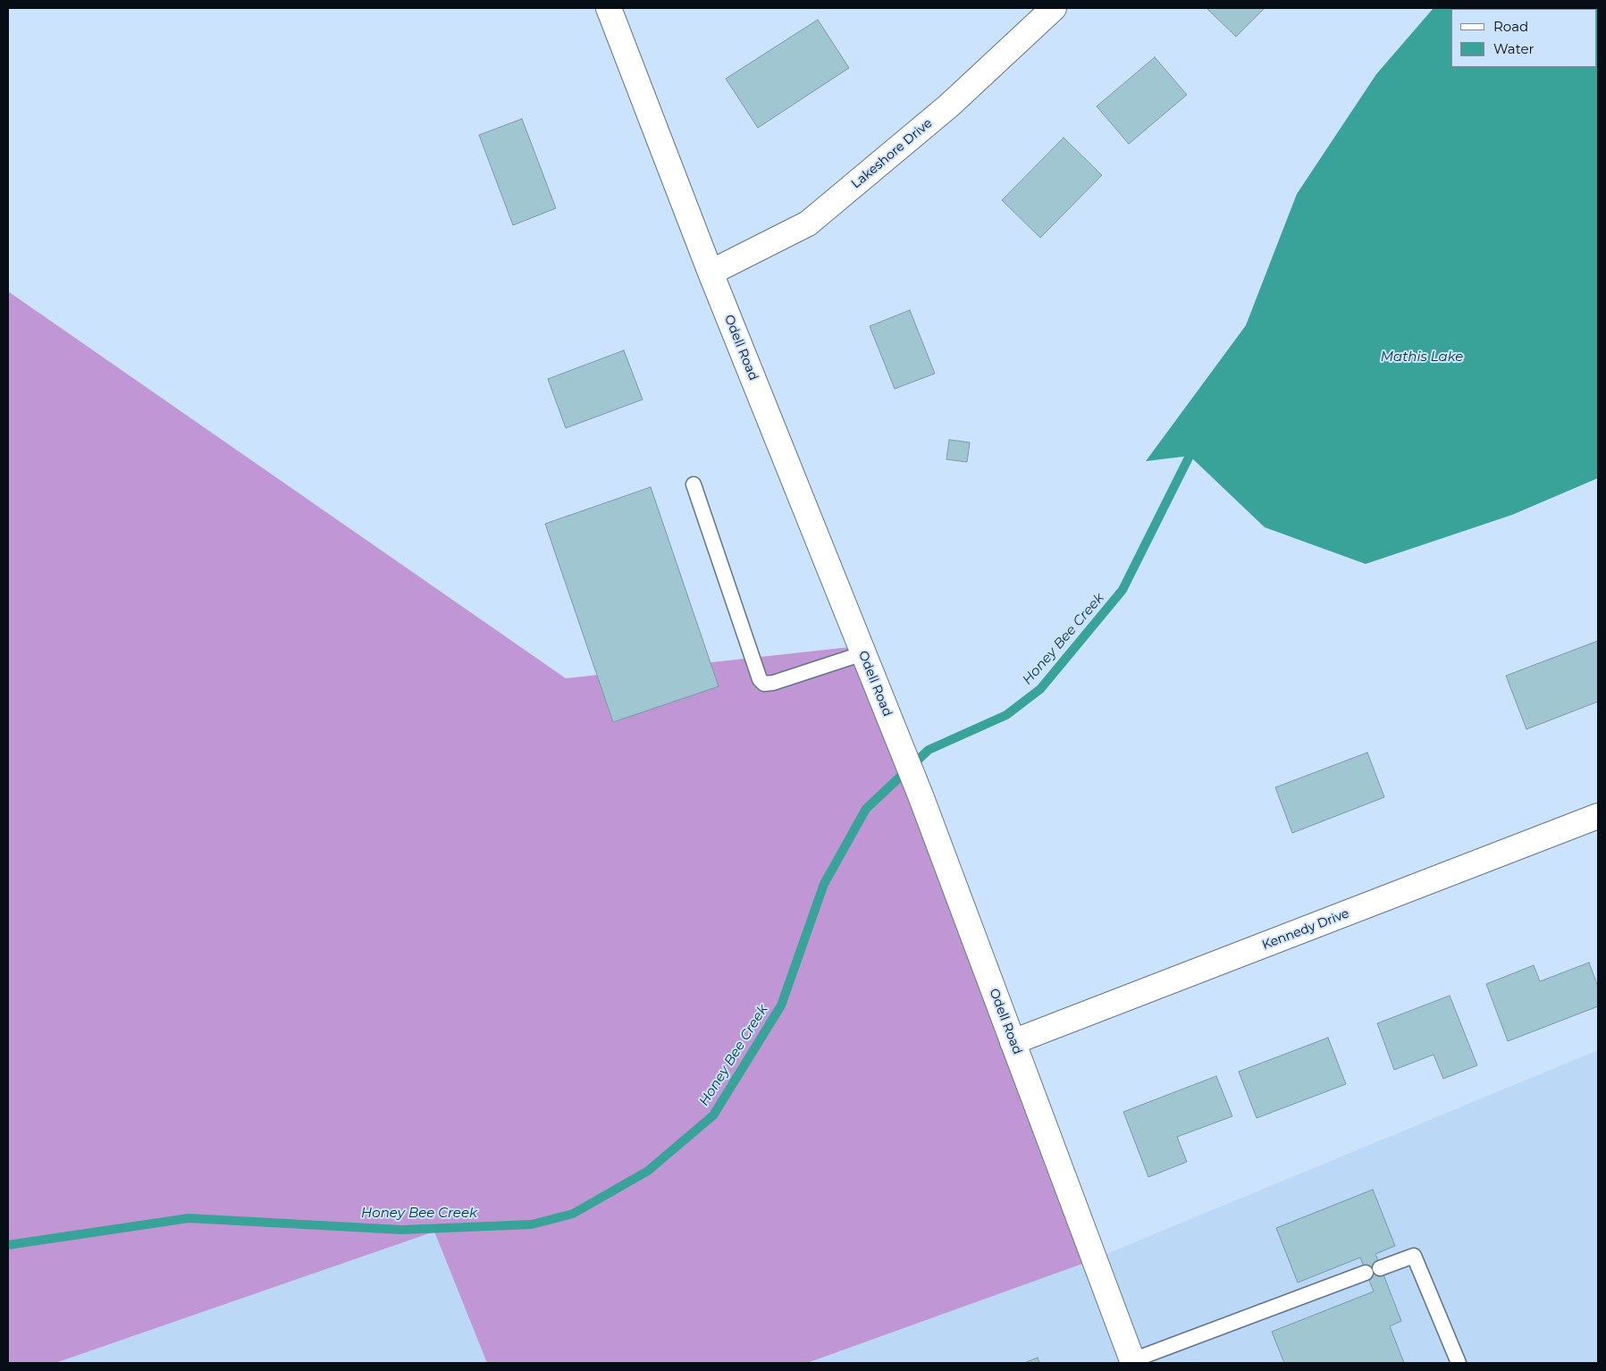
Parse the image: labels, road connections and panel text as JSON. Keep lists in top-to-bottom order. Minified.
{"streets":{"street":["Lakeshore Drive","Odell Road","Kennedy Drive"]},"crossings":[["Lakeshore Drive","Odell Road"],["Odell Road","Kennedy Drive"]],"water":["Mathis Lake","Honey Bee Creek"],"legend":["Road","Water"]}
